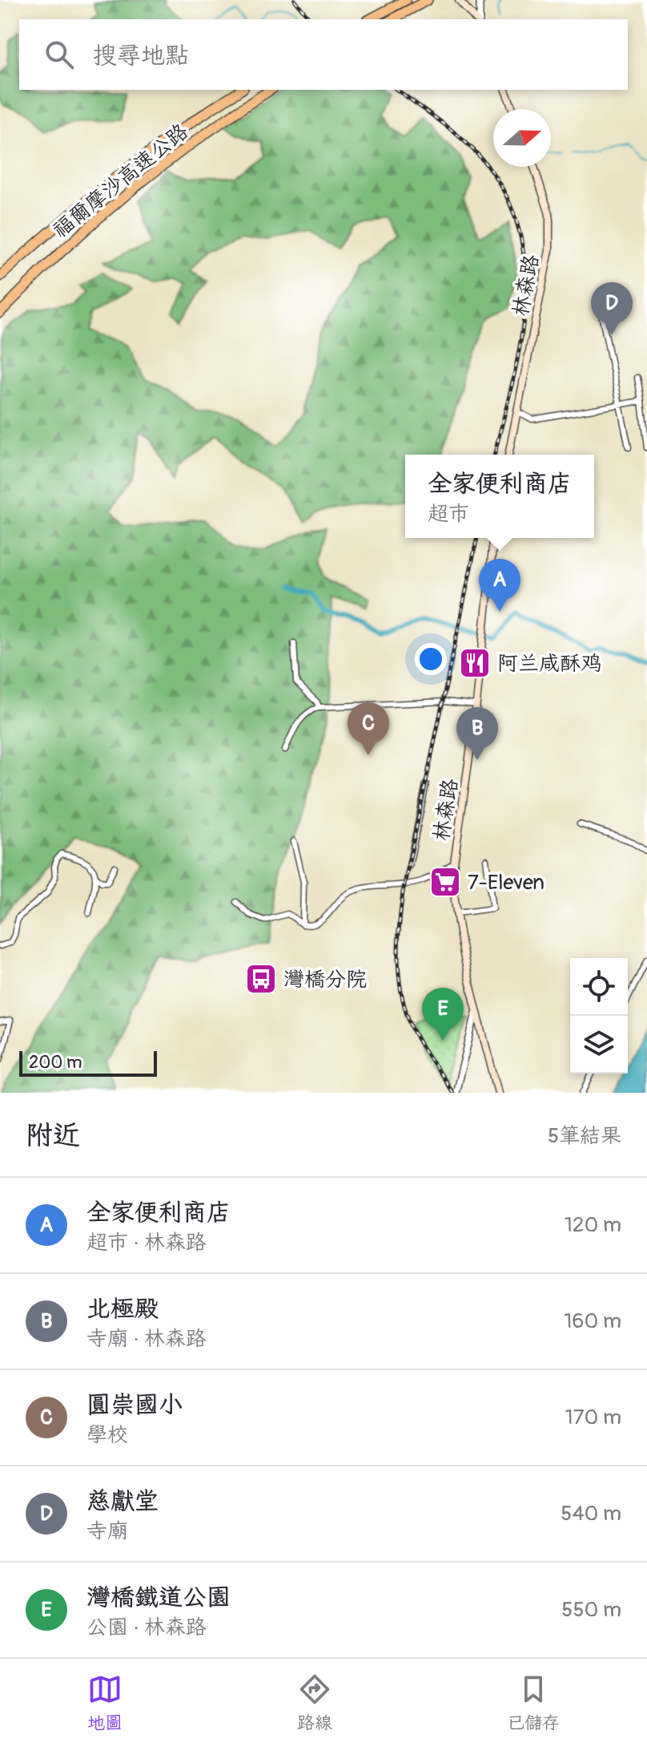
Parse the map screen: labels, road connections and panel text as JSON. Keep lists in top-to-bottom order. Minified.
{"streets":{"highway":["福爾摩沙高速公路"],"main road":["林森路"]},"places":{"restaurant":["阿兰咸酥鸡"],"supermarket":["7-Eleven"],"bus stop":["灣橋分院"]},"scale_bar":"200 m","north":"right","page":{"search":"搜尋地點","pins":["D","A","C","B","E"],"popup":["全家便利商店","超市"],"scale":"200 m","heading":["附近","5筆結果"],"list":[{"mark":"A","name":"全家便利商店","note":"超市 · 林森路","value":"120 m"},{"mark":"B","name":"北極殿","note":"寺廟 · 林森路","value":"160 m"},{"mark":"C","name":"圓崇國小","note":"學校","value":"170 m"},{"mark":"D","name":"慈獻堂","note":"寺廟","value":"540 m"},{"mark":"E","name":"灣橋鐵道公園","note":"公園 · 林森路","value":"550 m"}],"nav":["地圖","路線","已儲存"]}}
